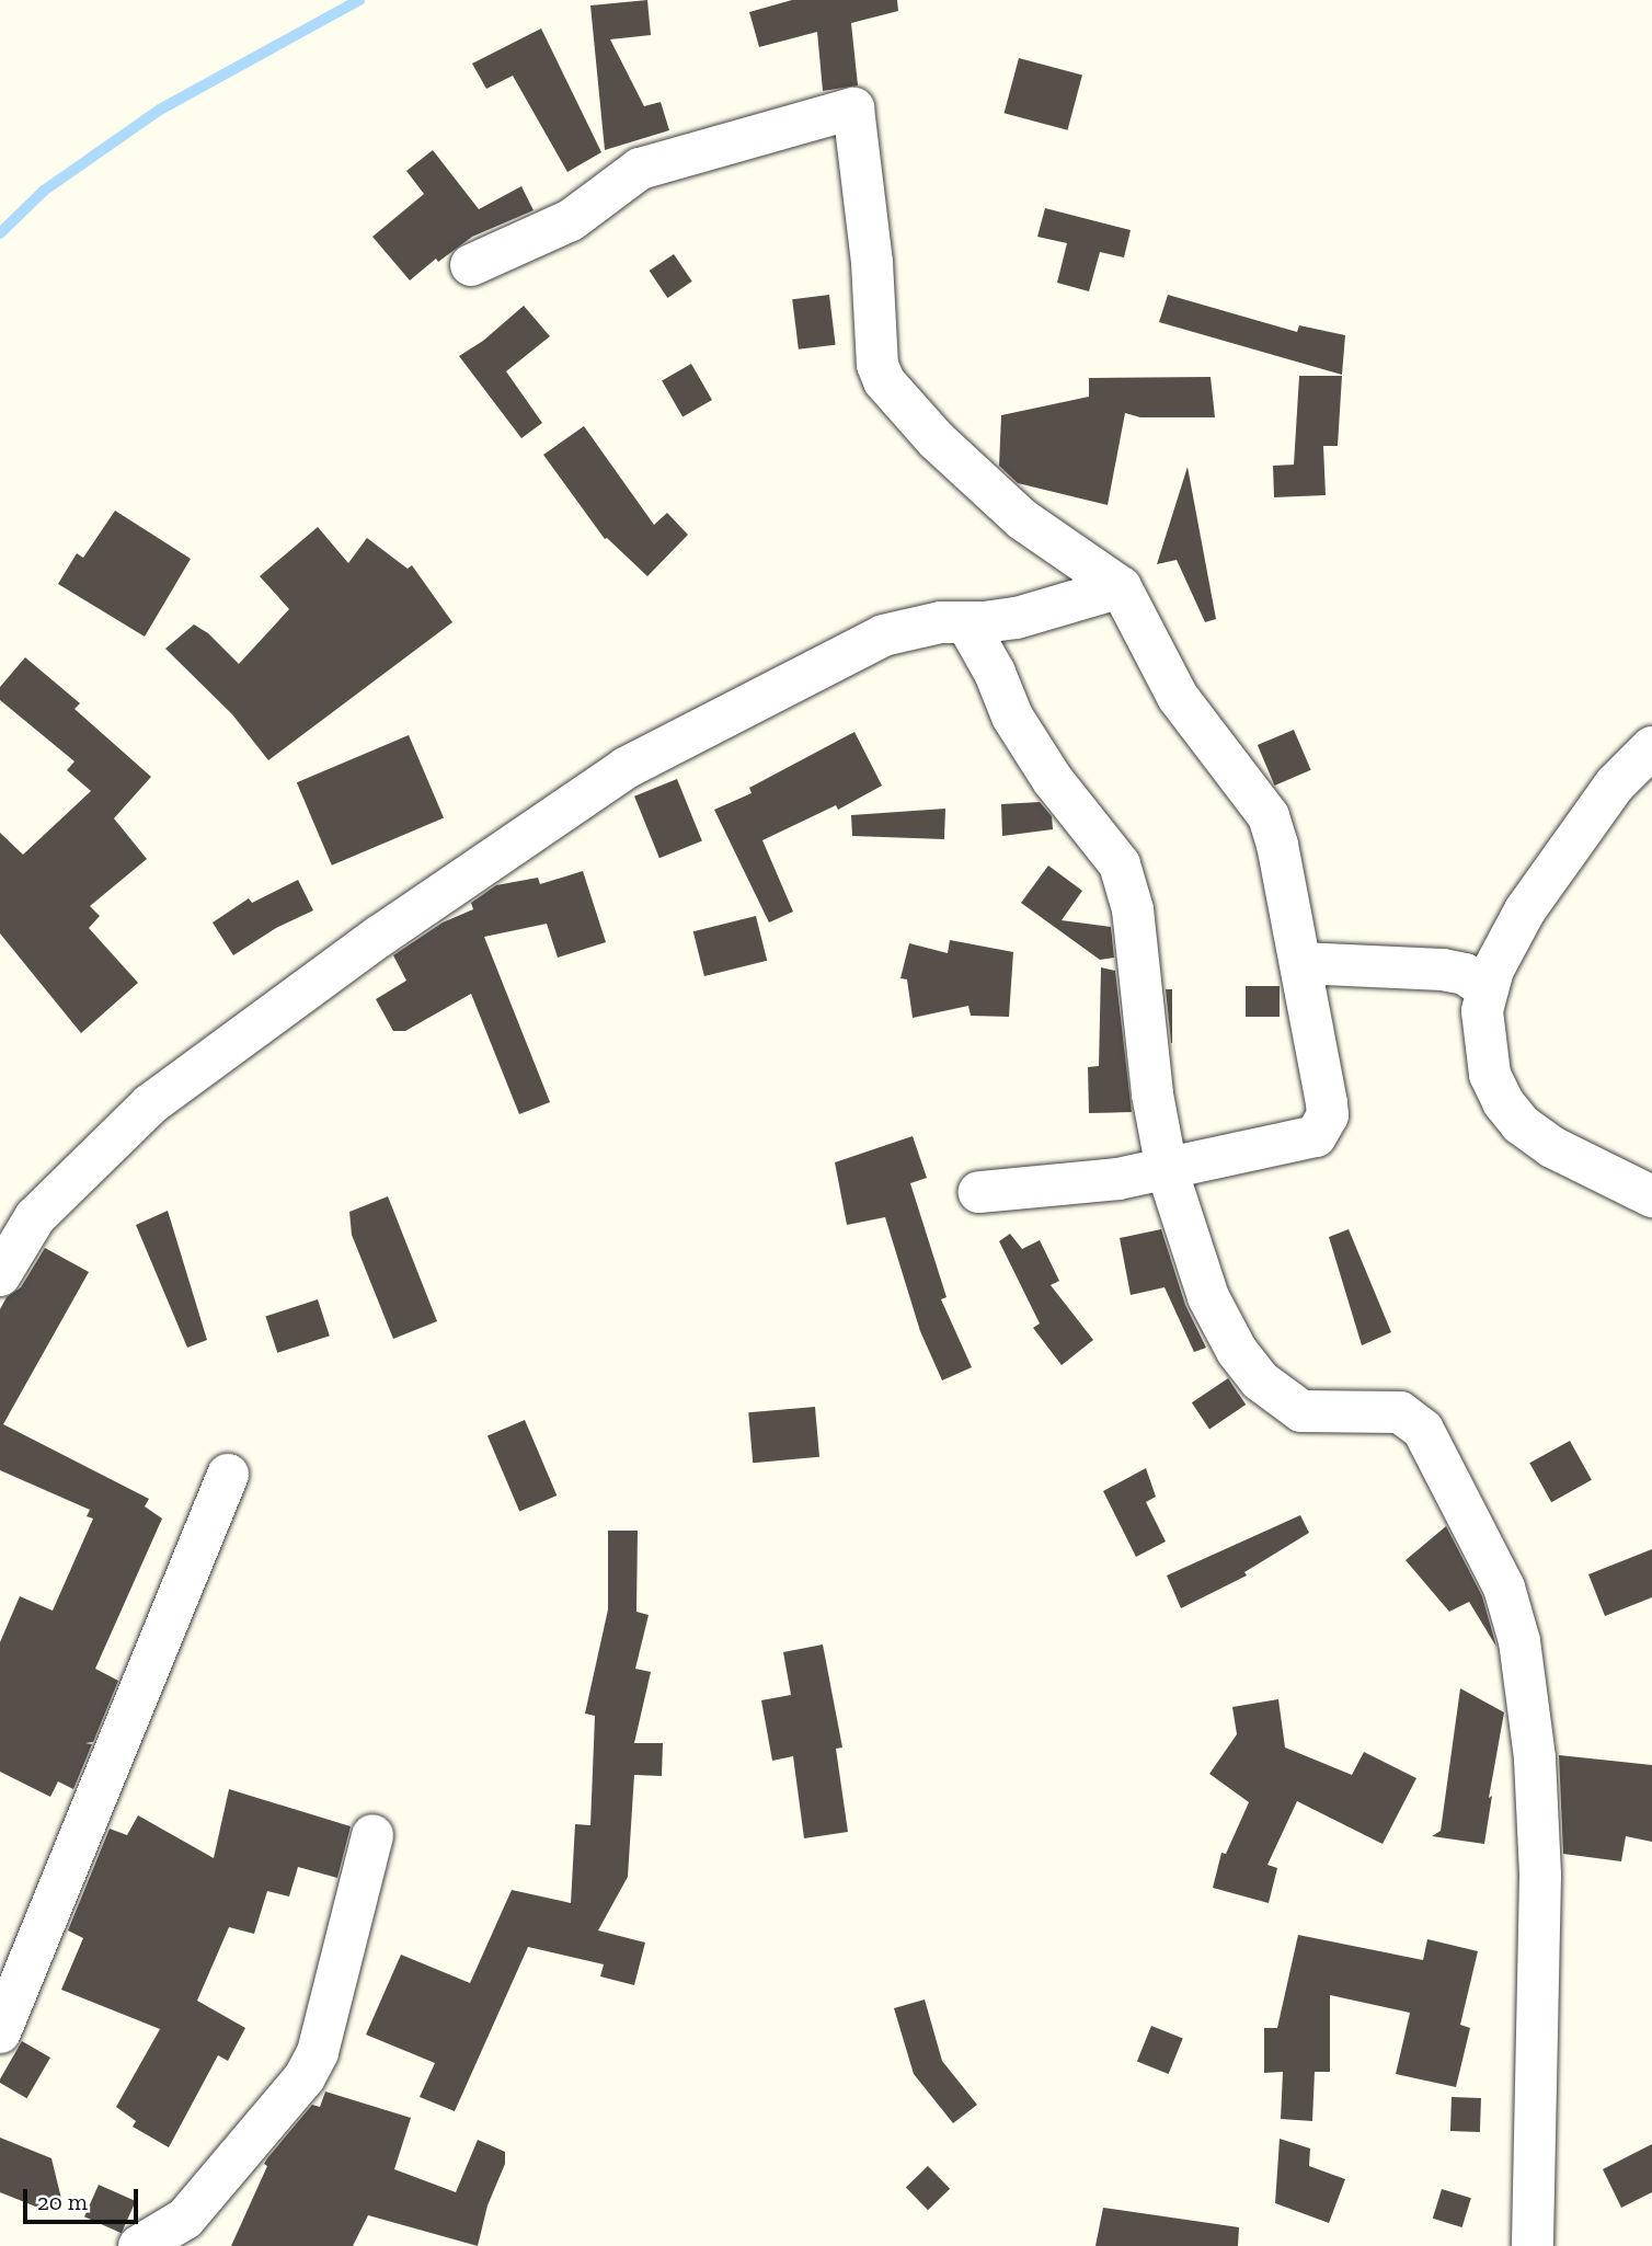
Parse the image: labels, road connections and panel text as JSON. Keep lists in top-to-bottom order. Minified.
{"scale_bar":"20 m"}
